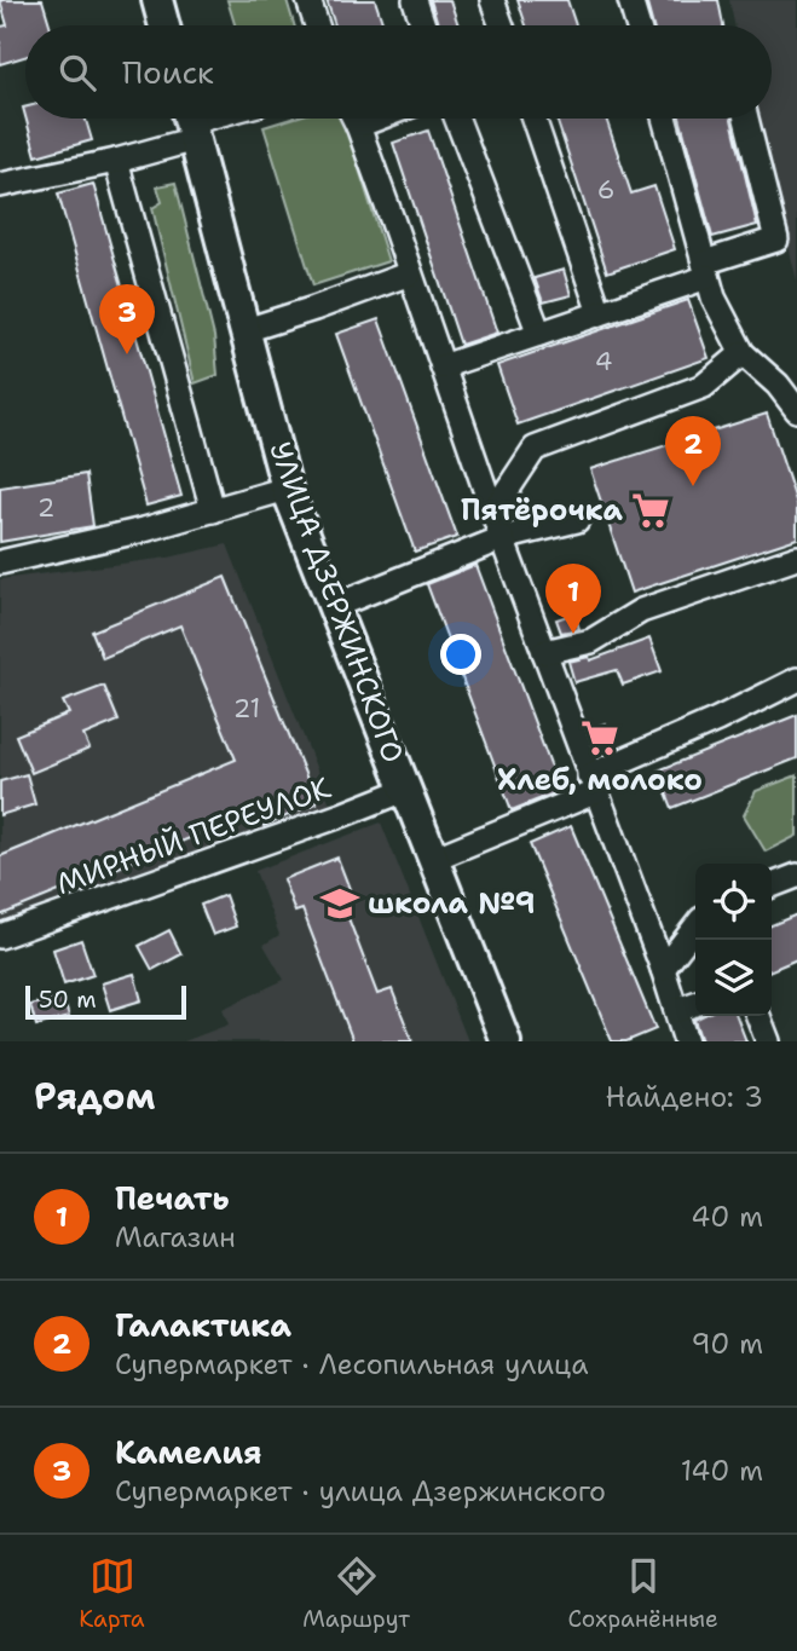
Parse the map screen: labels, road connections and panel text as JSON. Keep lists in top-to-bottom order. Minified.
{"streets":{"main road":["УЛИЦА ДЗЕРЖИНСКОГО"],"street":["МИРНЫЙ ПЕРЕУЛОК"]},"crossings":[["УЛИЦА ДЗЕРЖИНСКОГО","МИРНЫЙ ПЕРЕУЛОК"]],"places":{"supermarket":["Пятёрочка","Хлеб, молоко"],"school or university":["школа №9"]},"house_numbers":["6","4","2","21"],"scale_bar":"50 m","page":{"search":"Поиск","pins":["3","2","1"],"scale":"50 m","heading":["Рядом","Найдено: 3"],"list":[{"mark":"1","name":"Печать","note":"Магазин","value":"40 m"},{"mark":"2","name":"Галактика","note":"Супермаркет · Лесопильная улица","value":"90 m"},{"mark":"3","name":"Камелия","note":"Супермаркет · улица Дзержинского","value":"140 m"}],"nav":["Карта","Маршрут","Сохранённые"]}}
